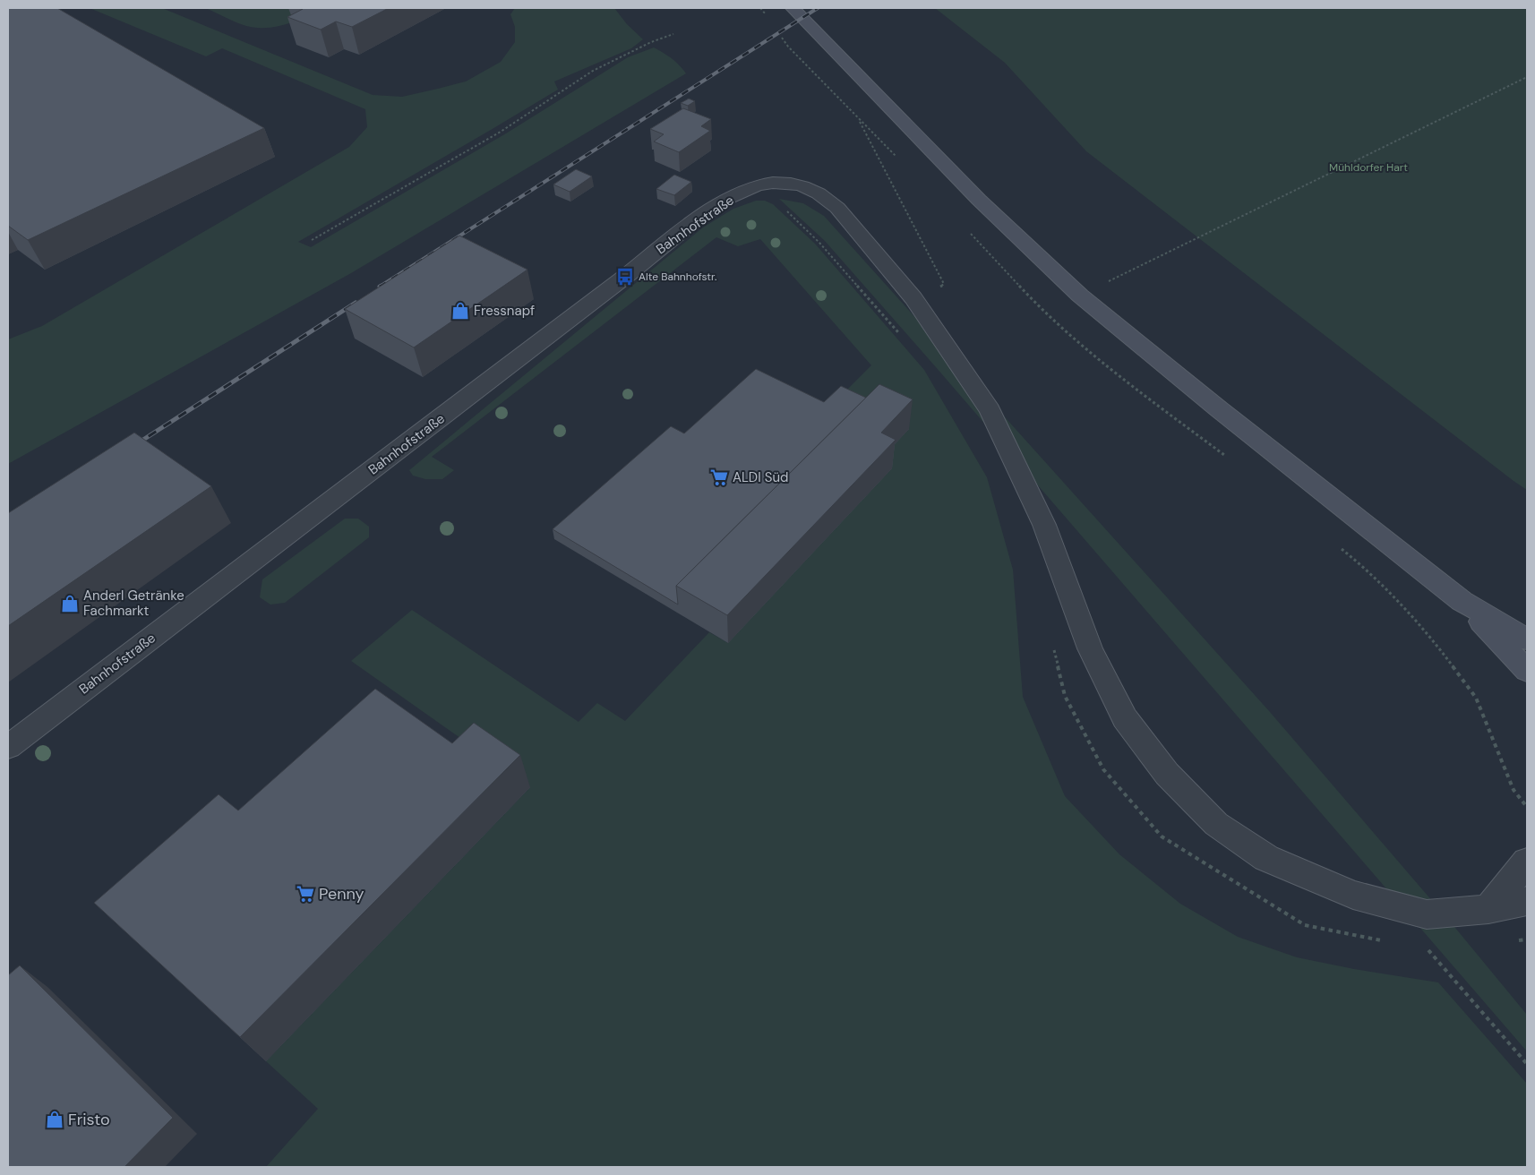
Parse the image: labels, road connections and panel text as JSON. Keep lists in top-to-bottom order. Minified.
{"streets":{"street":["Bahnhofstraße"]},"parks":["Mühldorfer Hart"],"places":{"bus stop":["Alte Bahnhofstr."],"shop":["Fressnapf","Anderl Getränke Fachmarkt","Fristo"],"supermarket":["ALDI Süd","Penny"]}}
